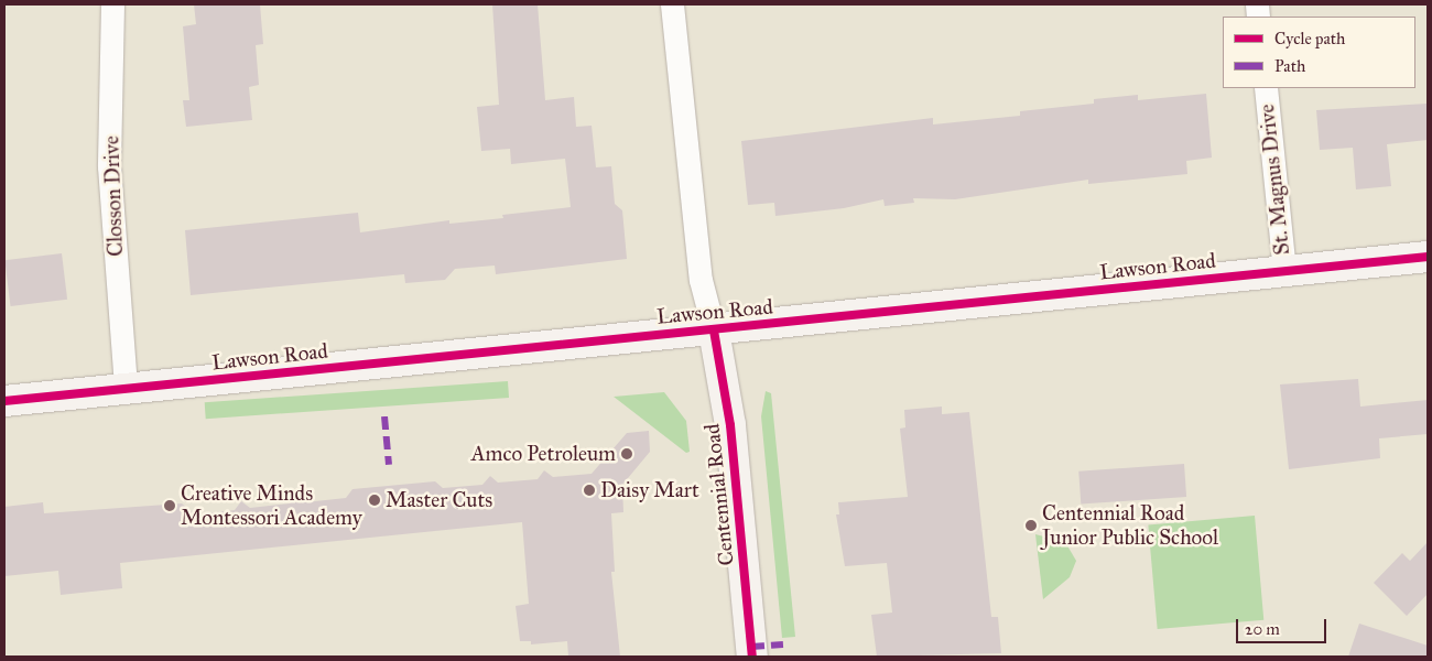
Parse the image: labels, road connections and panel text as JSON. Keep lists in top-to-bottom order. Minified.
{"streets":{"street":["St. Magnus Drive","Closson Drive","Lawson Road","Centennial Road"]},"crossings":[["St. Magnus Drive","Lawson Road"],["Closson Drive","Lawson Road"],["Lawson Road","Centennial Road"]],"places":["Amco Petroleum","Daisy Mart","Master Cuts","Creative Minds Montessori Academy","Centennial Road Junior Public School"],"legend":["Cycle path","Path"],"scale_bar":"20 m"}
